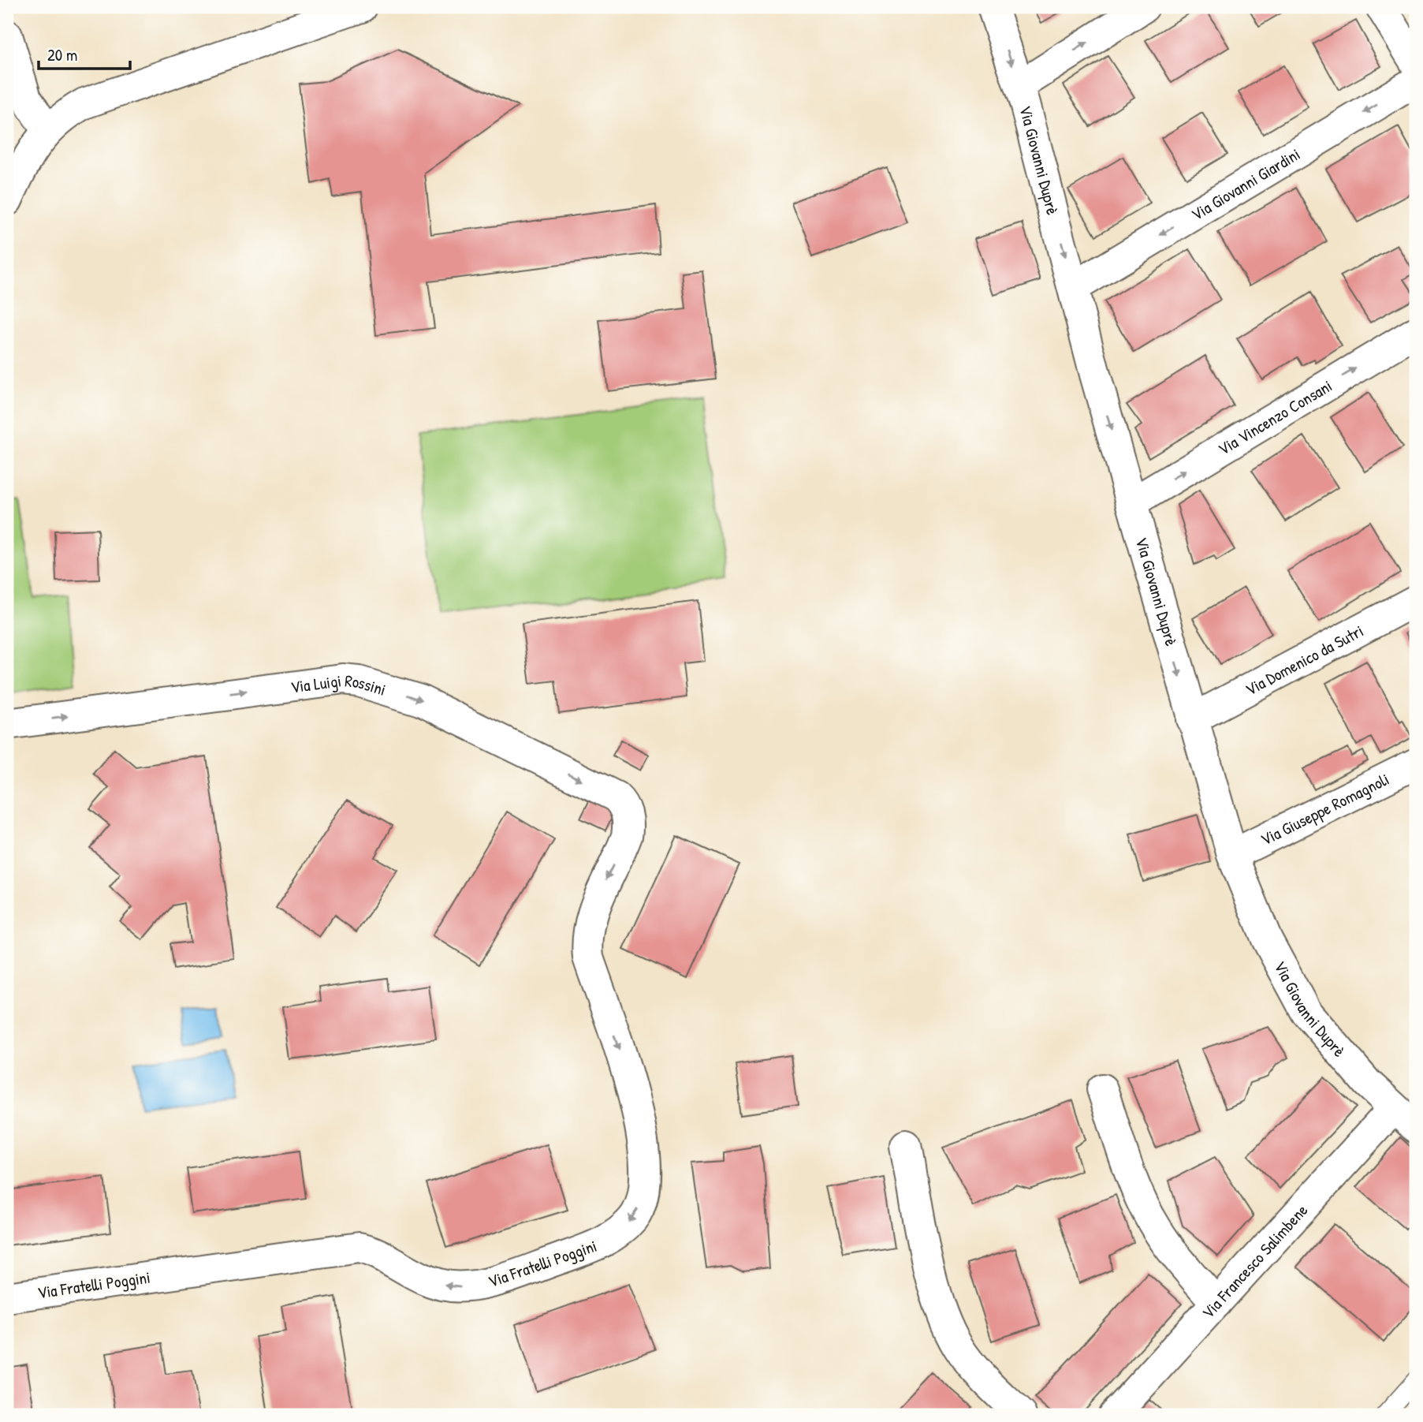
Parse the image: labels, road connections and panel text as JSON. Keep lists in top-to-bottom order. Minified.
{"streets":{"street":["Via Giovanni Duprè","Via Giovanni Giardini","Via Vincenzo Consani","Via Domenico da Sutri","Via Luigi Rossini","Via Giuseppe Romagnoli","Via Francesco Salimbene","Via Fratelli Poggini"]},"crossings":[["Via Giovanni Duprè","Via Giovanni Giardini"],["Via Giovanni Duprè","Via Vincenzo Consani"],["Via Giovanni Duprè","Via Domenico da Sutri"],["Via Giovanni Duprè","Via Giuseppe Romagnoli"],["Via Giovanni Duprè","Via Francesco Salimbene"],["Via Luigi Rossini","Via Fratelli Poggini"]],"one_way":["Via Giovanni Duprè","Via Vincenzo Consani","Via Luigi Rossini"],"scale_bar":"20 m"}
